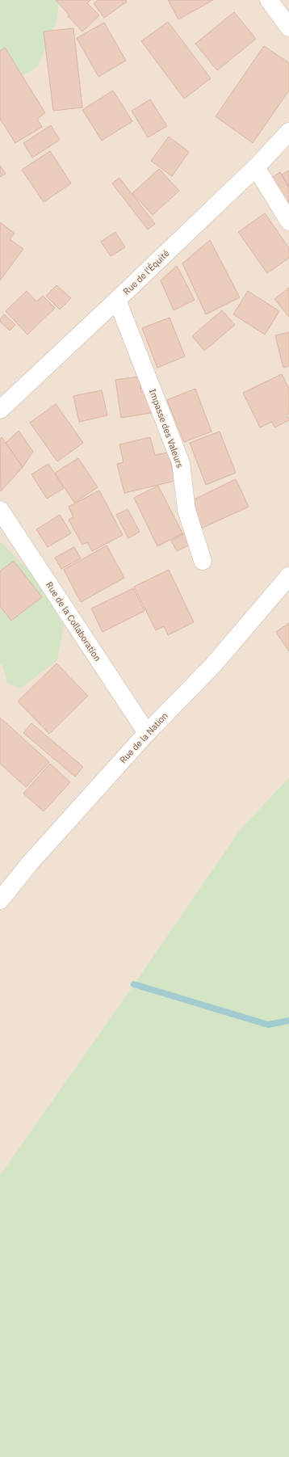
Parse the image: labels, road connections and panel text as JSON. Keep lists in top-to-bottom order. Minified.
{"streets":{"street":["Rue de l'Équité","Impasse des Valeurs","Rue de la Collaboration","Rue de la Nation"]},"crossings":[["Rue de l'Équité","Impasse des Valeurs"],["Rue de la Collaboration","Rue de la Nation"]]}
